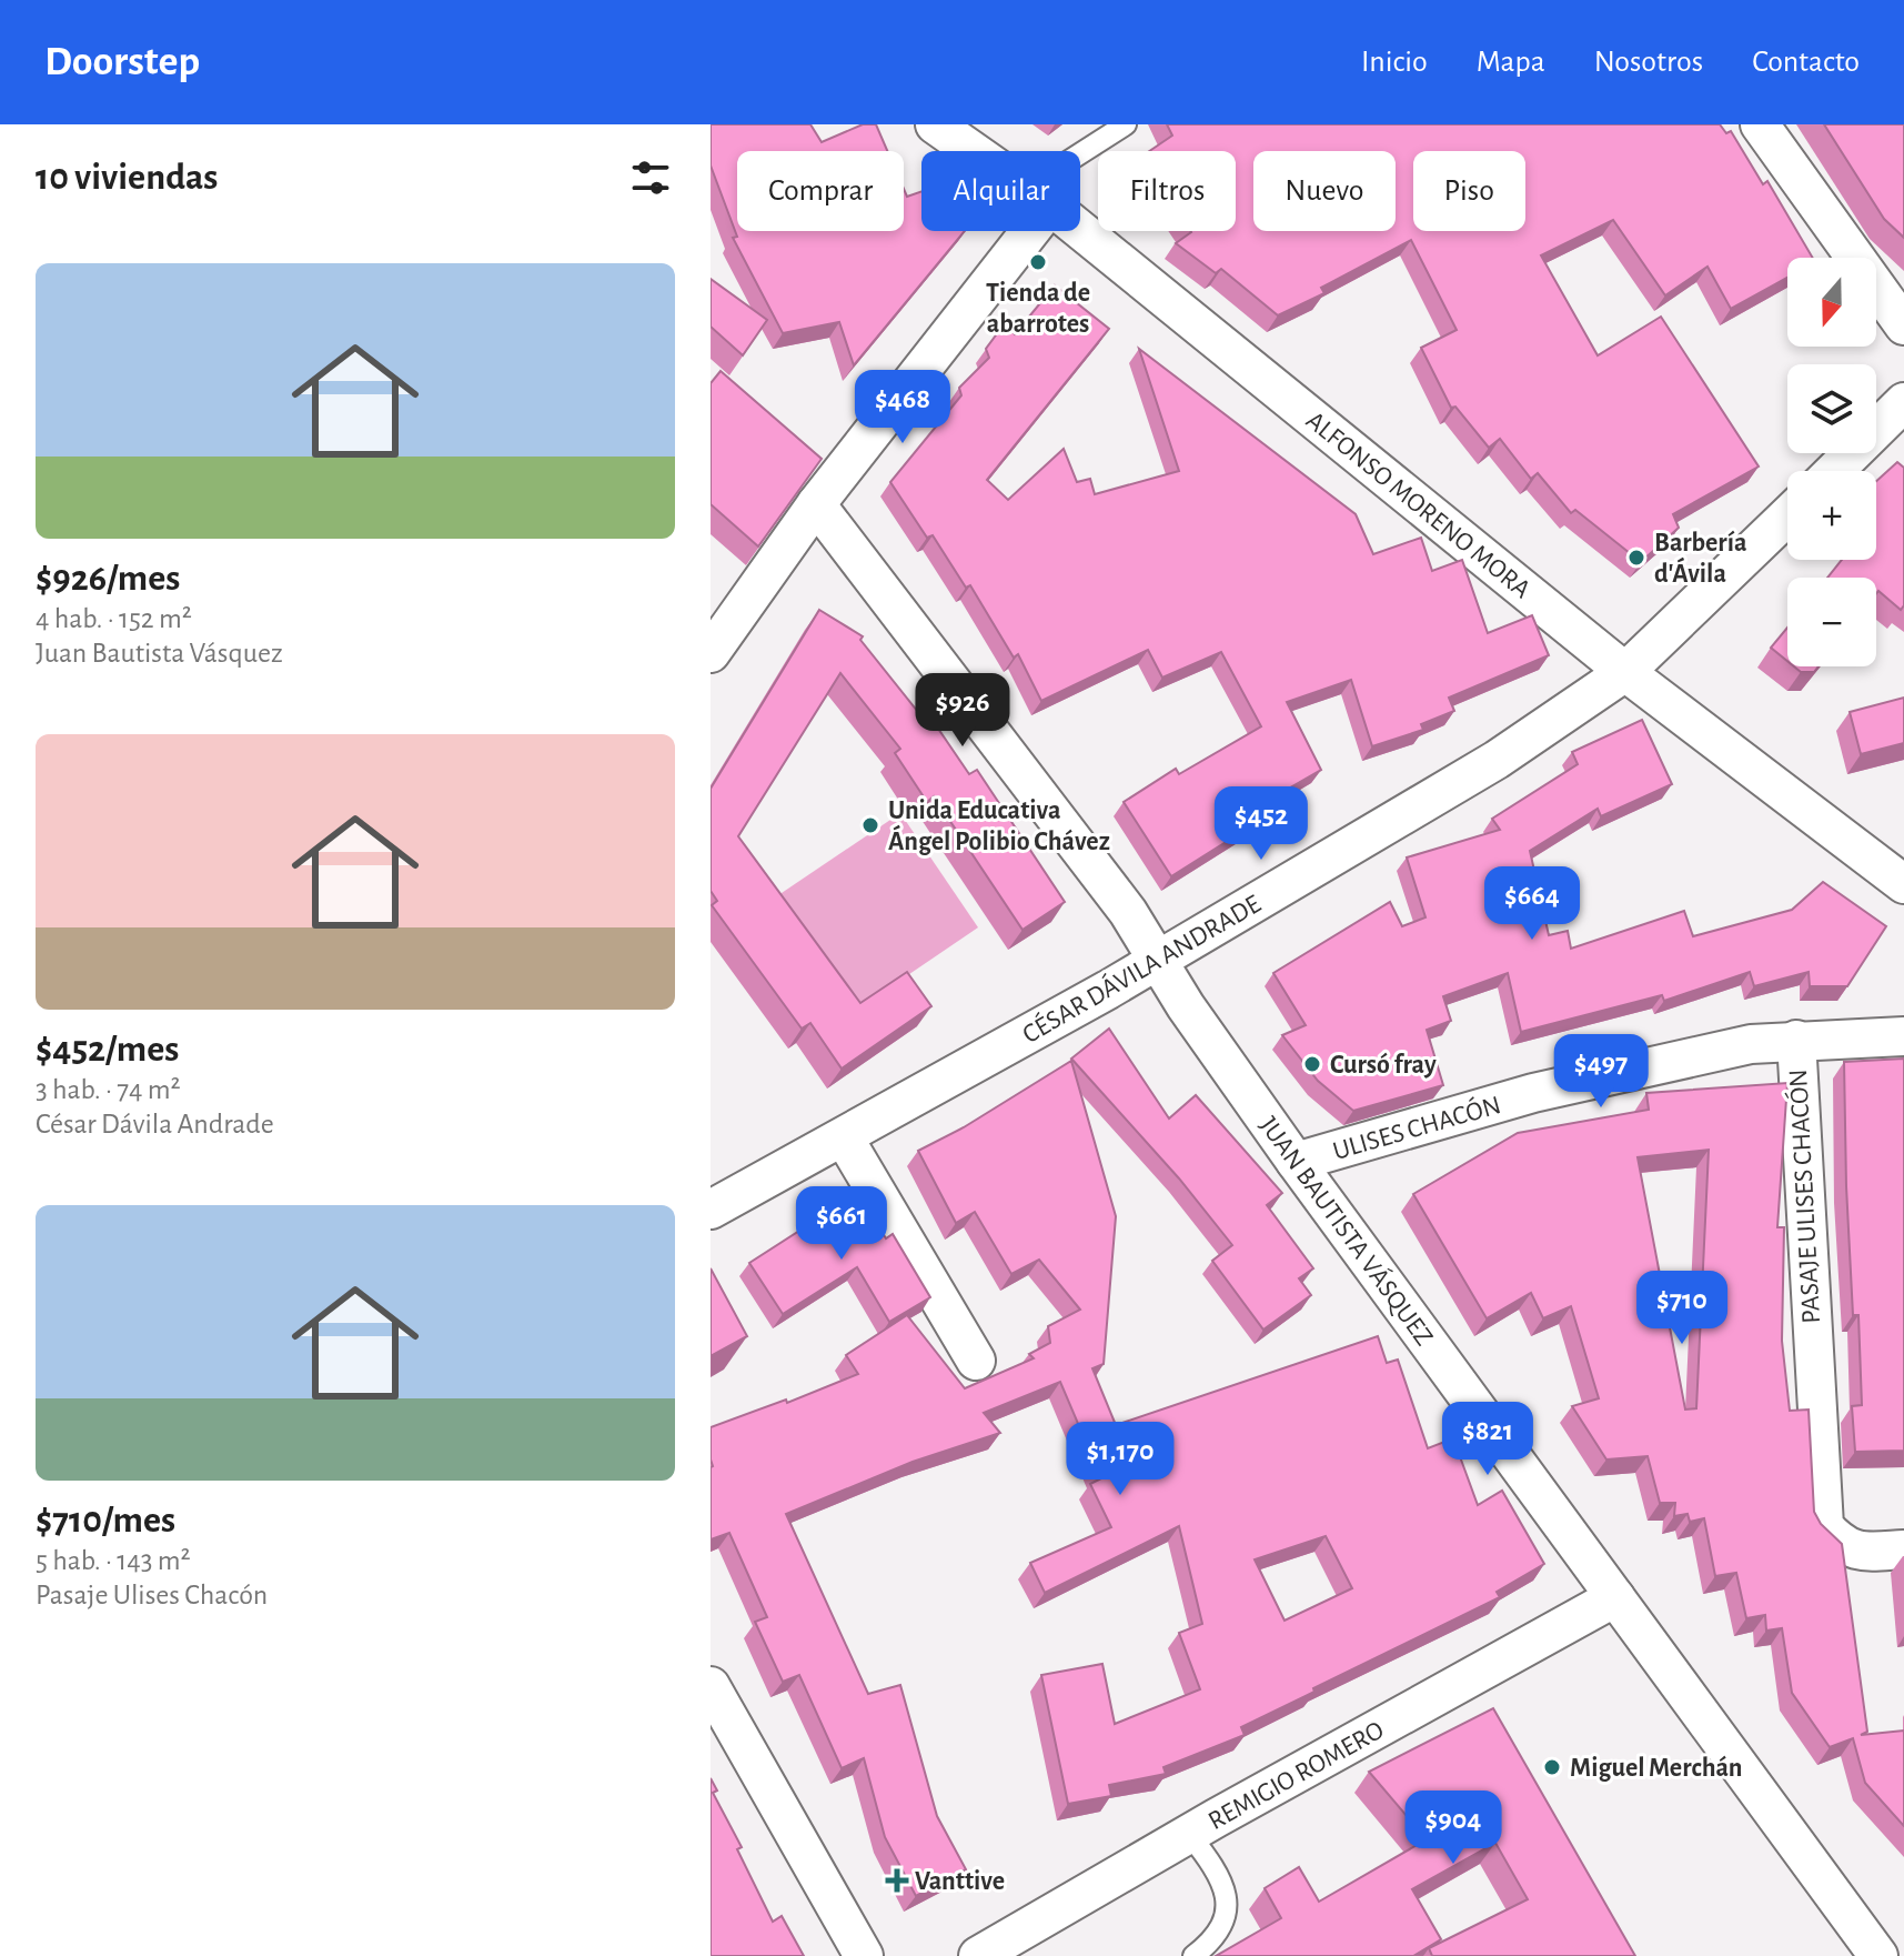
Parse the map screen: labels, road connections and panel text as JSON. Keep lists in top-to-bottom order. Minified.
{"streets":{"street":["ALFONSO MORENO MORA","CÉSAR DÁVILA ANDRADE","ULISES CHACÓN","PASAJE ULISES CHACÓN","JUAN BAUTISTA VÁSQUEZ","REMIGIO ROMERO"]},"crossings":[["ALFONSO MORENO MORA","CÉSAR DÁVILA ANDRADE"],["CÉSAR DÁVILA ANDRADE","JUAN BAUTISTA VÁSQUEZ"],["ULISES CHACÓN","PASAJE ULISES CHACÓN"],["ULISES CHACÓN","JUAN BAUTISTA VÁSQUEZ"],["JUAN BAUTISTA VÁSQUEZ","REMIGIO ROMERO"]],"places":{"other":["Tienda de abarrotes","Barbería d'Ávila","Unida Educativa Ángel Polibio Chávez","Cursó fray","Miguel Merchán"],"health":["Vanttive"]},"north":"bottom","page":{"header":"Doorstep","nav":["Inicio","Mapa","Nosotros","Contacto"],"heading":"10 viviendas","chip":["Comprar","Alquilar","Filtros","Nuevo","Piso"],"list":[{"name":"$926/mes","note":"4 hab. · 152 m² · Juan Bautista Vásquez"},{"name":"$452/mes","note":"3 hab. · 74 m² · César Dávila Andrade"},{"name":"$710/mes","note":"5 hab. · 143 m² · Pasaje Ulises Chacón"}],"map_buttons":["+","−"],"price":["$468","$926","$452","$664","$497","$661","$710","$821","$1,170","$904"]}}
